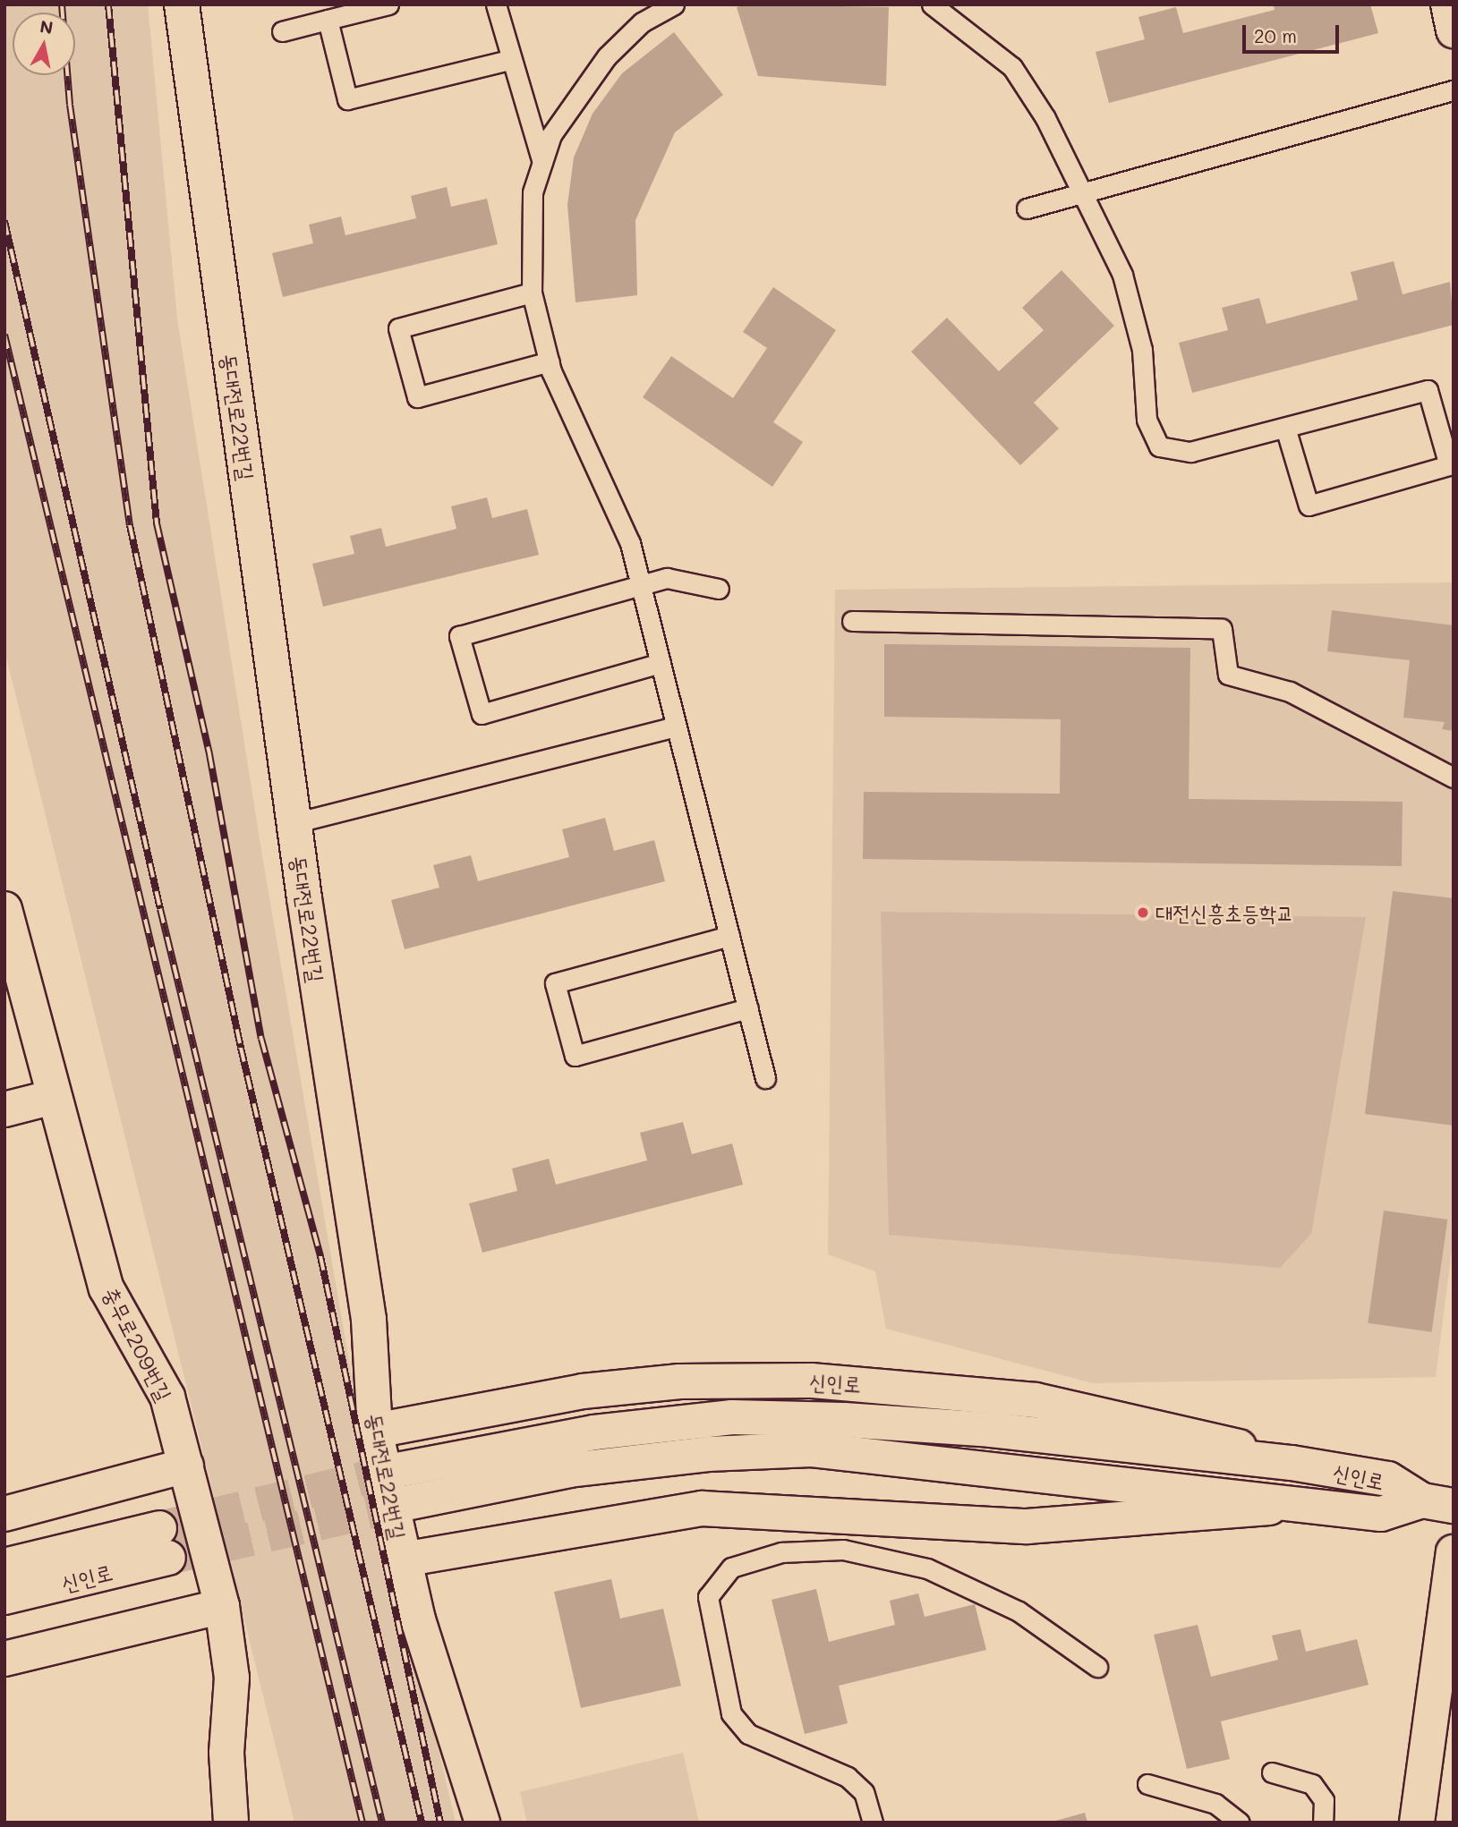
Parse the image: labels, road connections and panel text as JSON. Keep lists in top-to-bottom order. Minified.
{"streets":{"street":["동대전로22번길","충무로209번길","신인로"]},"crossings":[["동대전로22번길","신인로"]],"places":["대전신흥초등학교"],"scale_bar":"20 m","north":"top"}
